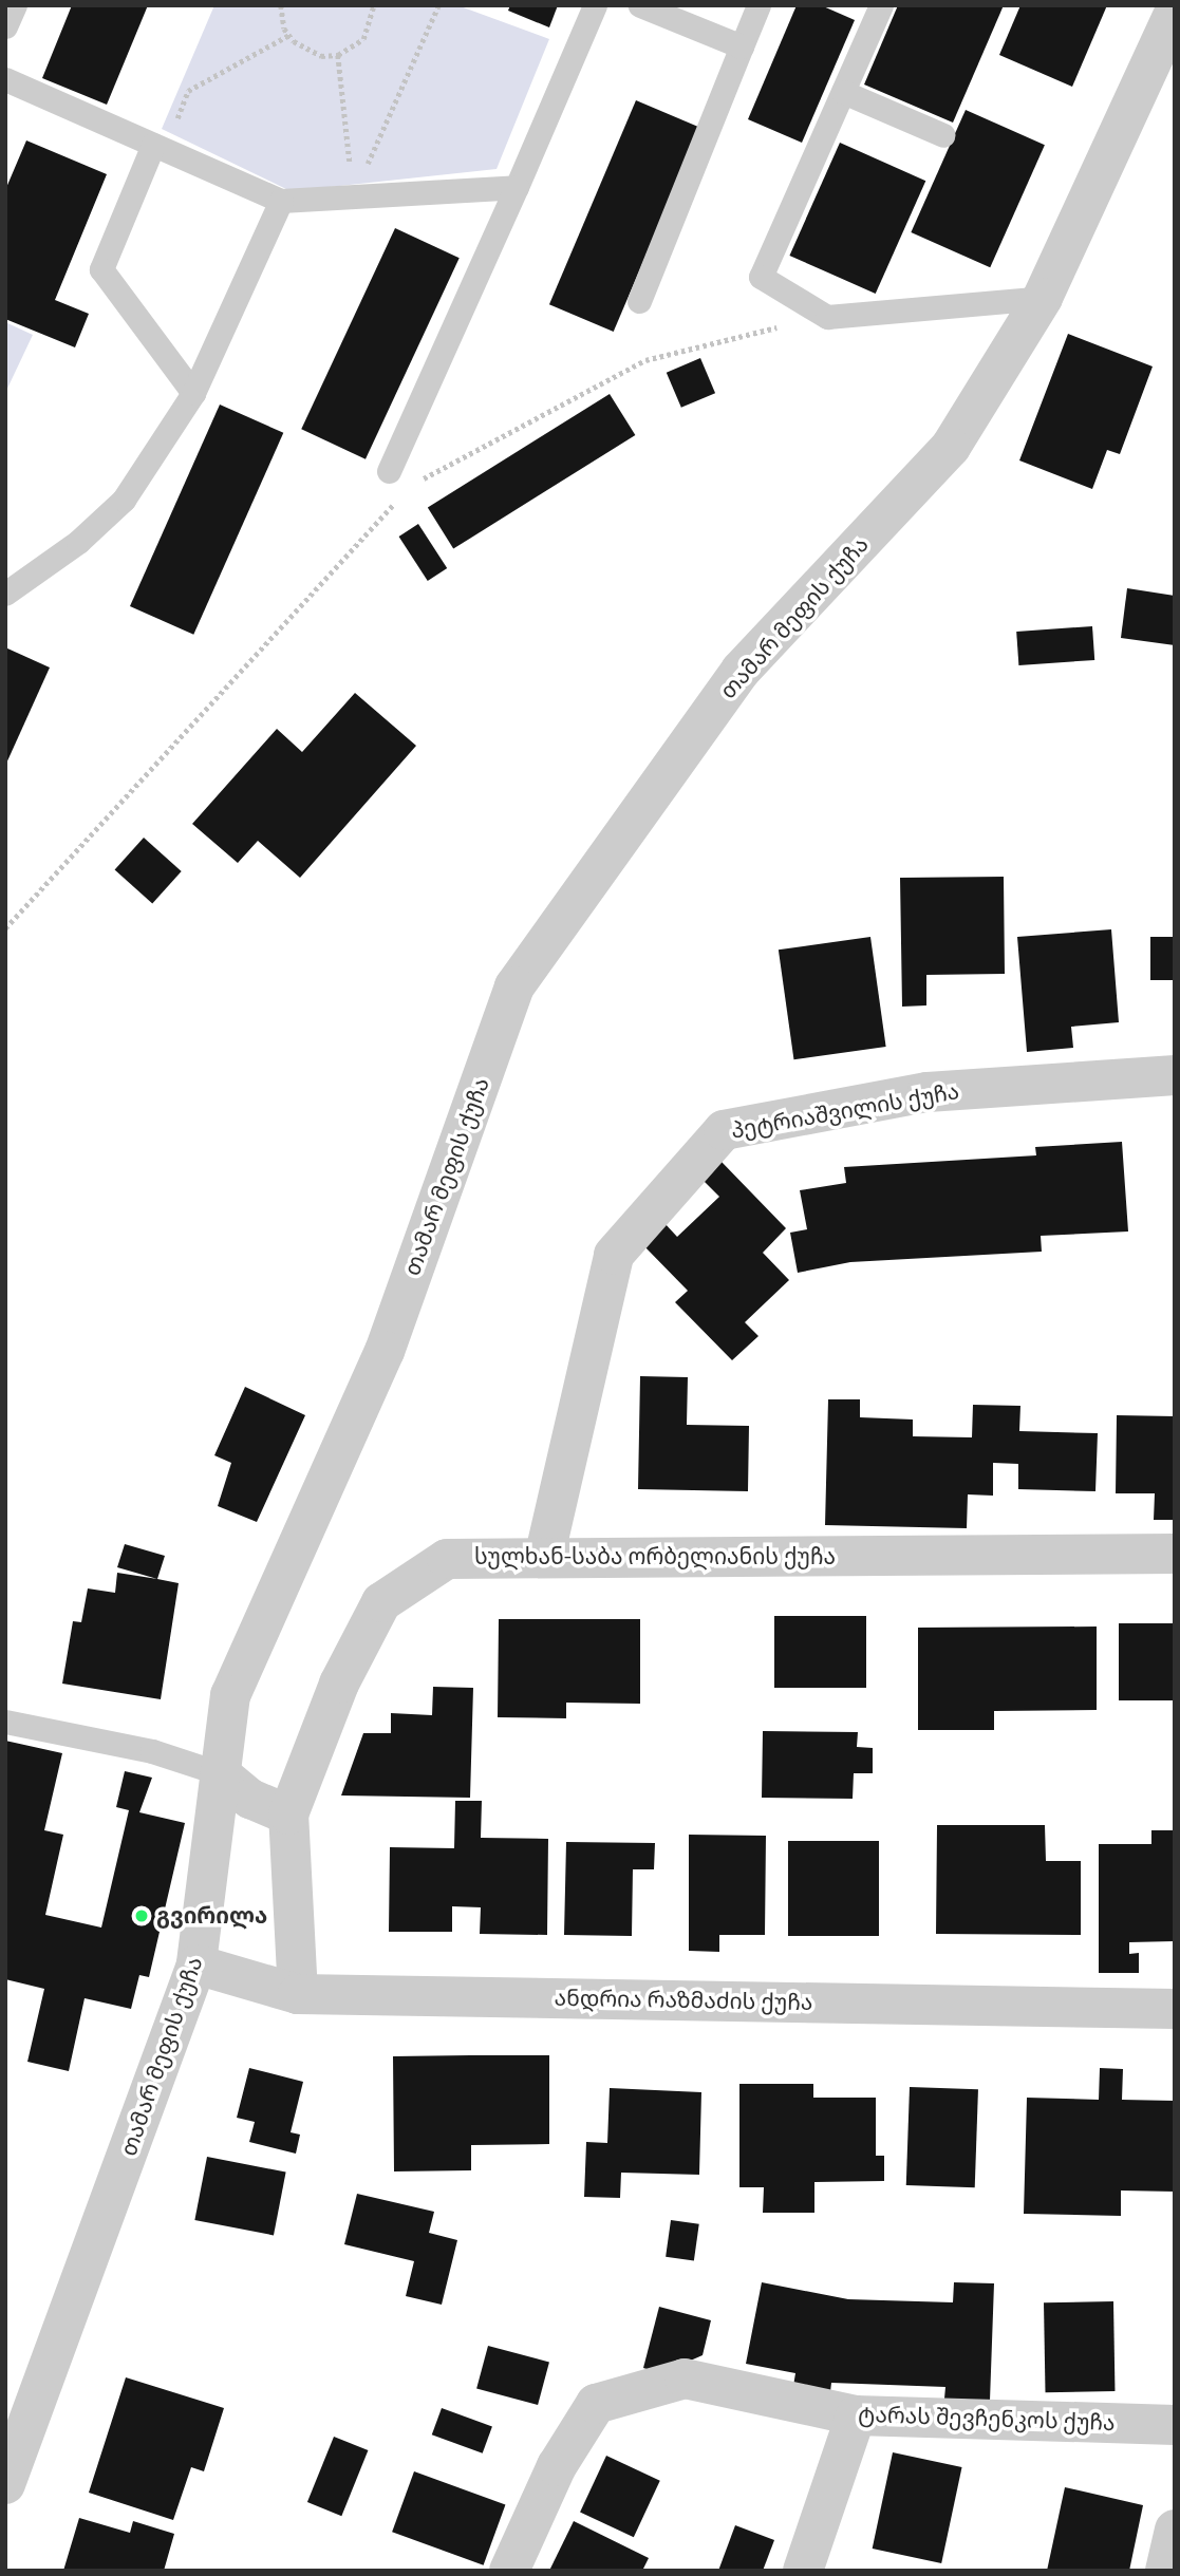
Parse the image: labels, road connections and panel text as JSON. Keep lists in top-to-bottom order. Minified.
{"streets":{"street":["თამარ მეფის ქუჩა","პეტრიაშვილის ქუჩა","სულხან-საბა ორბელიანის ქუჩა","ანდრია რაზმაძის ქუჩა","ტარას შევჩენკოს ქუჩა"]},"crossings":[["თამარ მეფის ქუჩა","ანდრია რაზმაძის ქუჩა"],["პეტრიაშვილის ქუჩა","სულხან-საბა ორბელიანის ქუჩა"],["სულხან-საბა ორბელიანის ქუჩა","ანდრია რაზმაძის ქუჩა"]],"places":["გვირილა"]}
